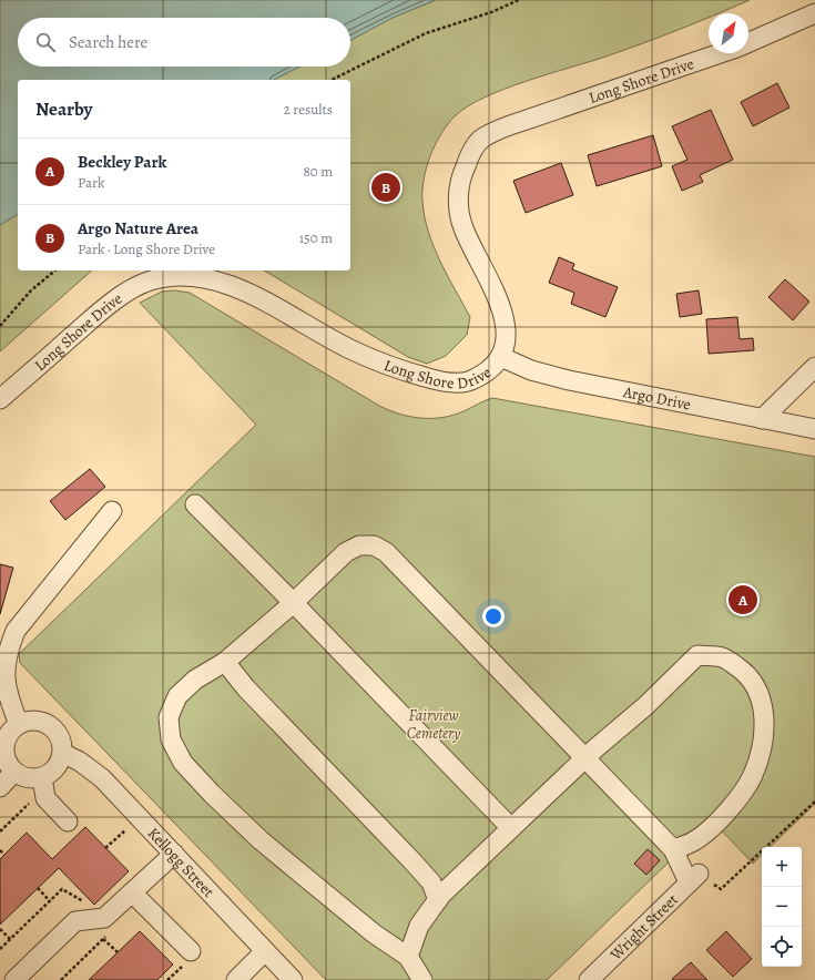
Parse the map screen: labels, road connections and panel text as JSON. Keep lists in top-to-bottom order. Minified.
{"streets":{"street":["Long Shore Drive","Argo Drive","Kellogg Street","Wright Street"]},"crossings":[["Long Shore Drive","Argo Drive"]],"parks":["Fairview Cemetery"],"north":"top right","page":{"search":"Search here","heading":["Nearby","2 results"],"list":[{"mark":"A","name":"Beckley Park","note":"Park","value":"80 m"},{"mark":"B","name":"Argo Nature Area","note":"Park · Long Shore Drive","value":"150 m"}],"pins":["B","A"],"map_buttons":["+","−"]}}
